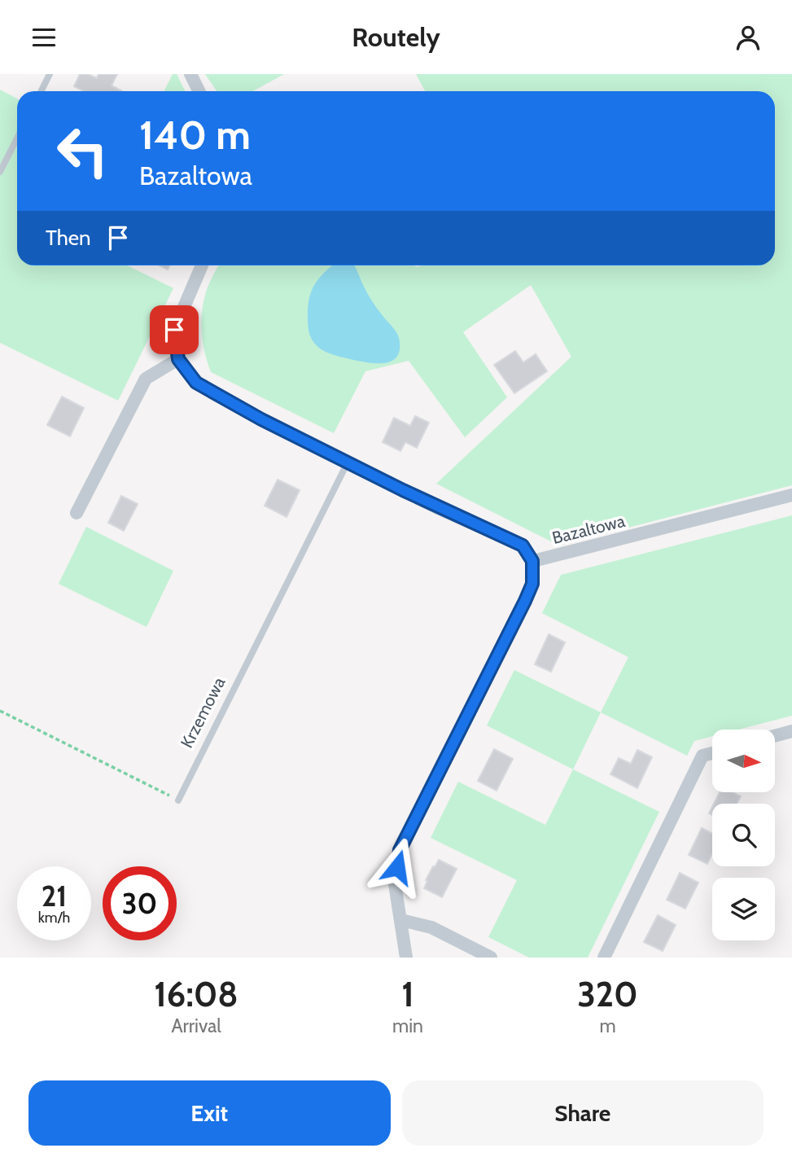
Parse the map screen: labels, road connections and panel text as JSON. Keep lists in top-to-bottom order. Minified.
{"streets":{"street":["Bazaltowa"],"lane":["Krzemowa"]},"crossings":[["Bazaltowa","Krzemowa"]],"north":"right","page":{"header":"Routely","turn":["140 m","Bazaltowa"],"then":"Then","speed":"21 km/h","limit":"30","eta":["16:08","Arrival","1","min","320","m"],"buttons":["Exit","Share"]}}
